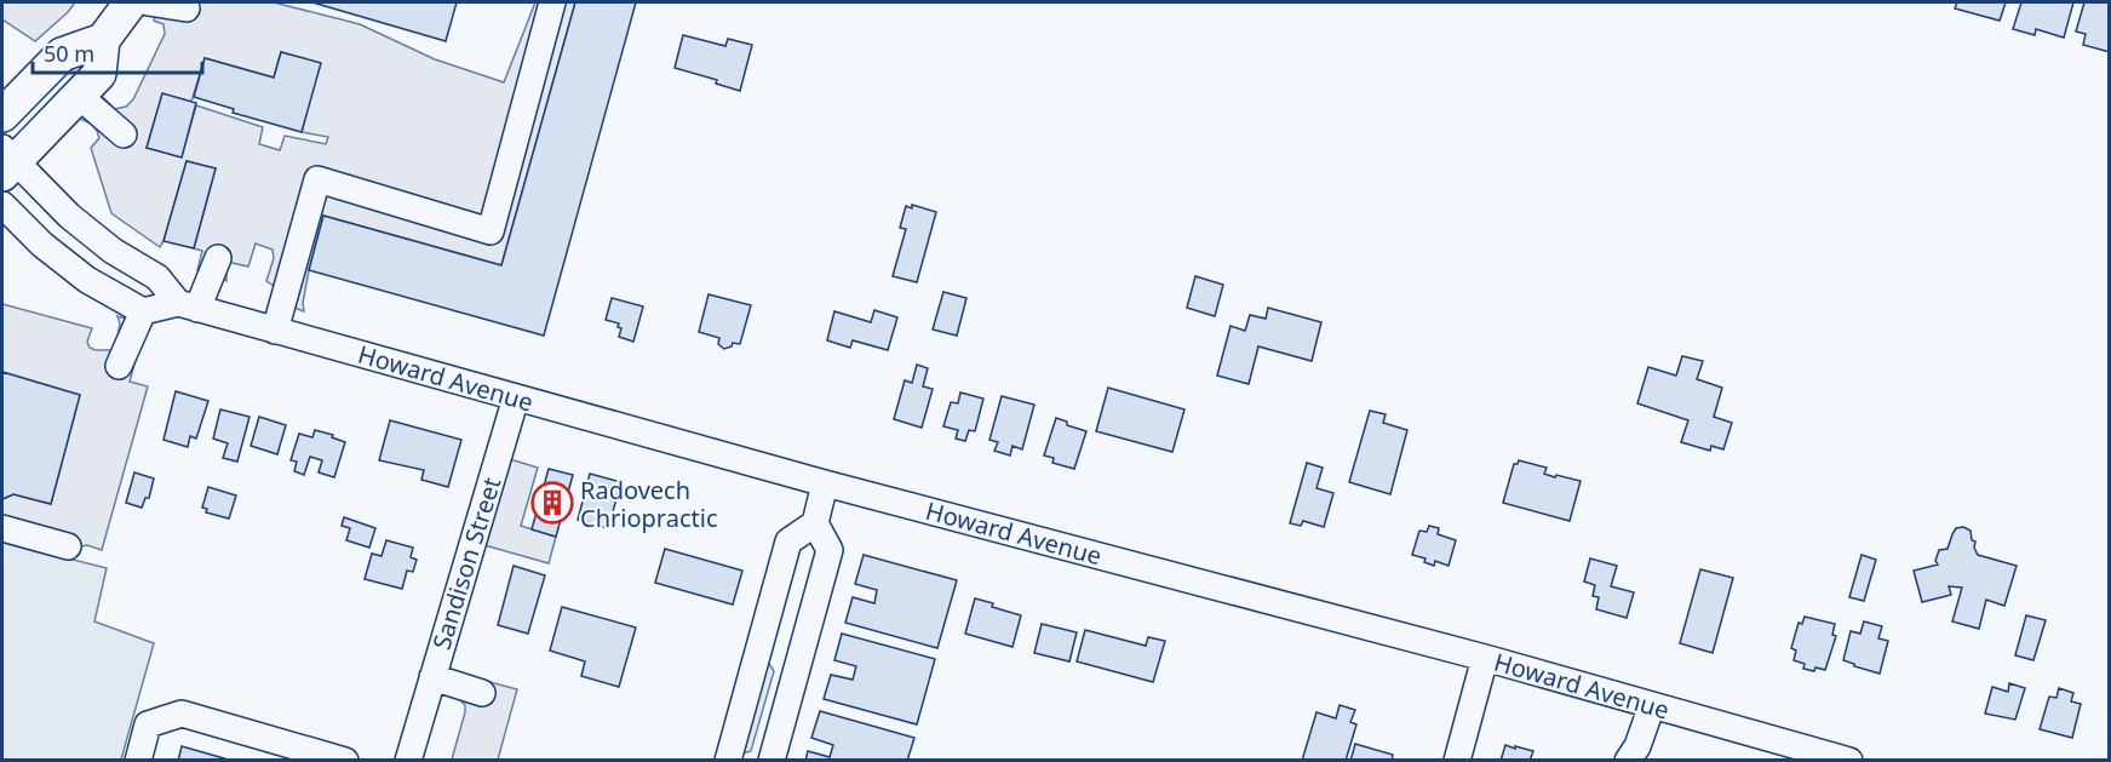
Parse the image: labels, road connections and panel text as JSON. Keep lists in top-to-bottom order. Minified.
{"streets":{"street":["Howard Avenue","Sandison Street"]},"crossings":[["Howard Avenue","Sandison Street"]],"places":{"building":["Radovech Chriopractic"]},"scale_bar":"50 m"}
